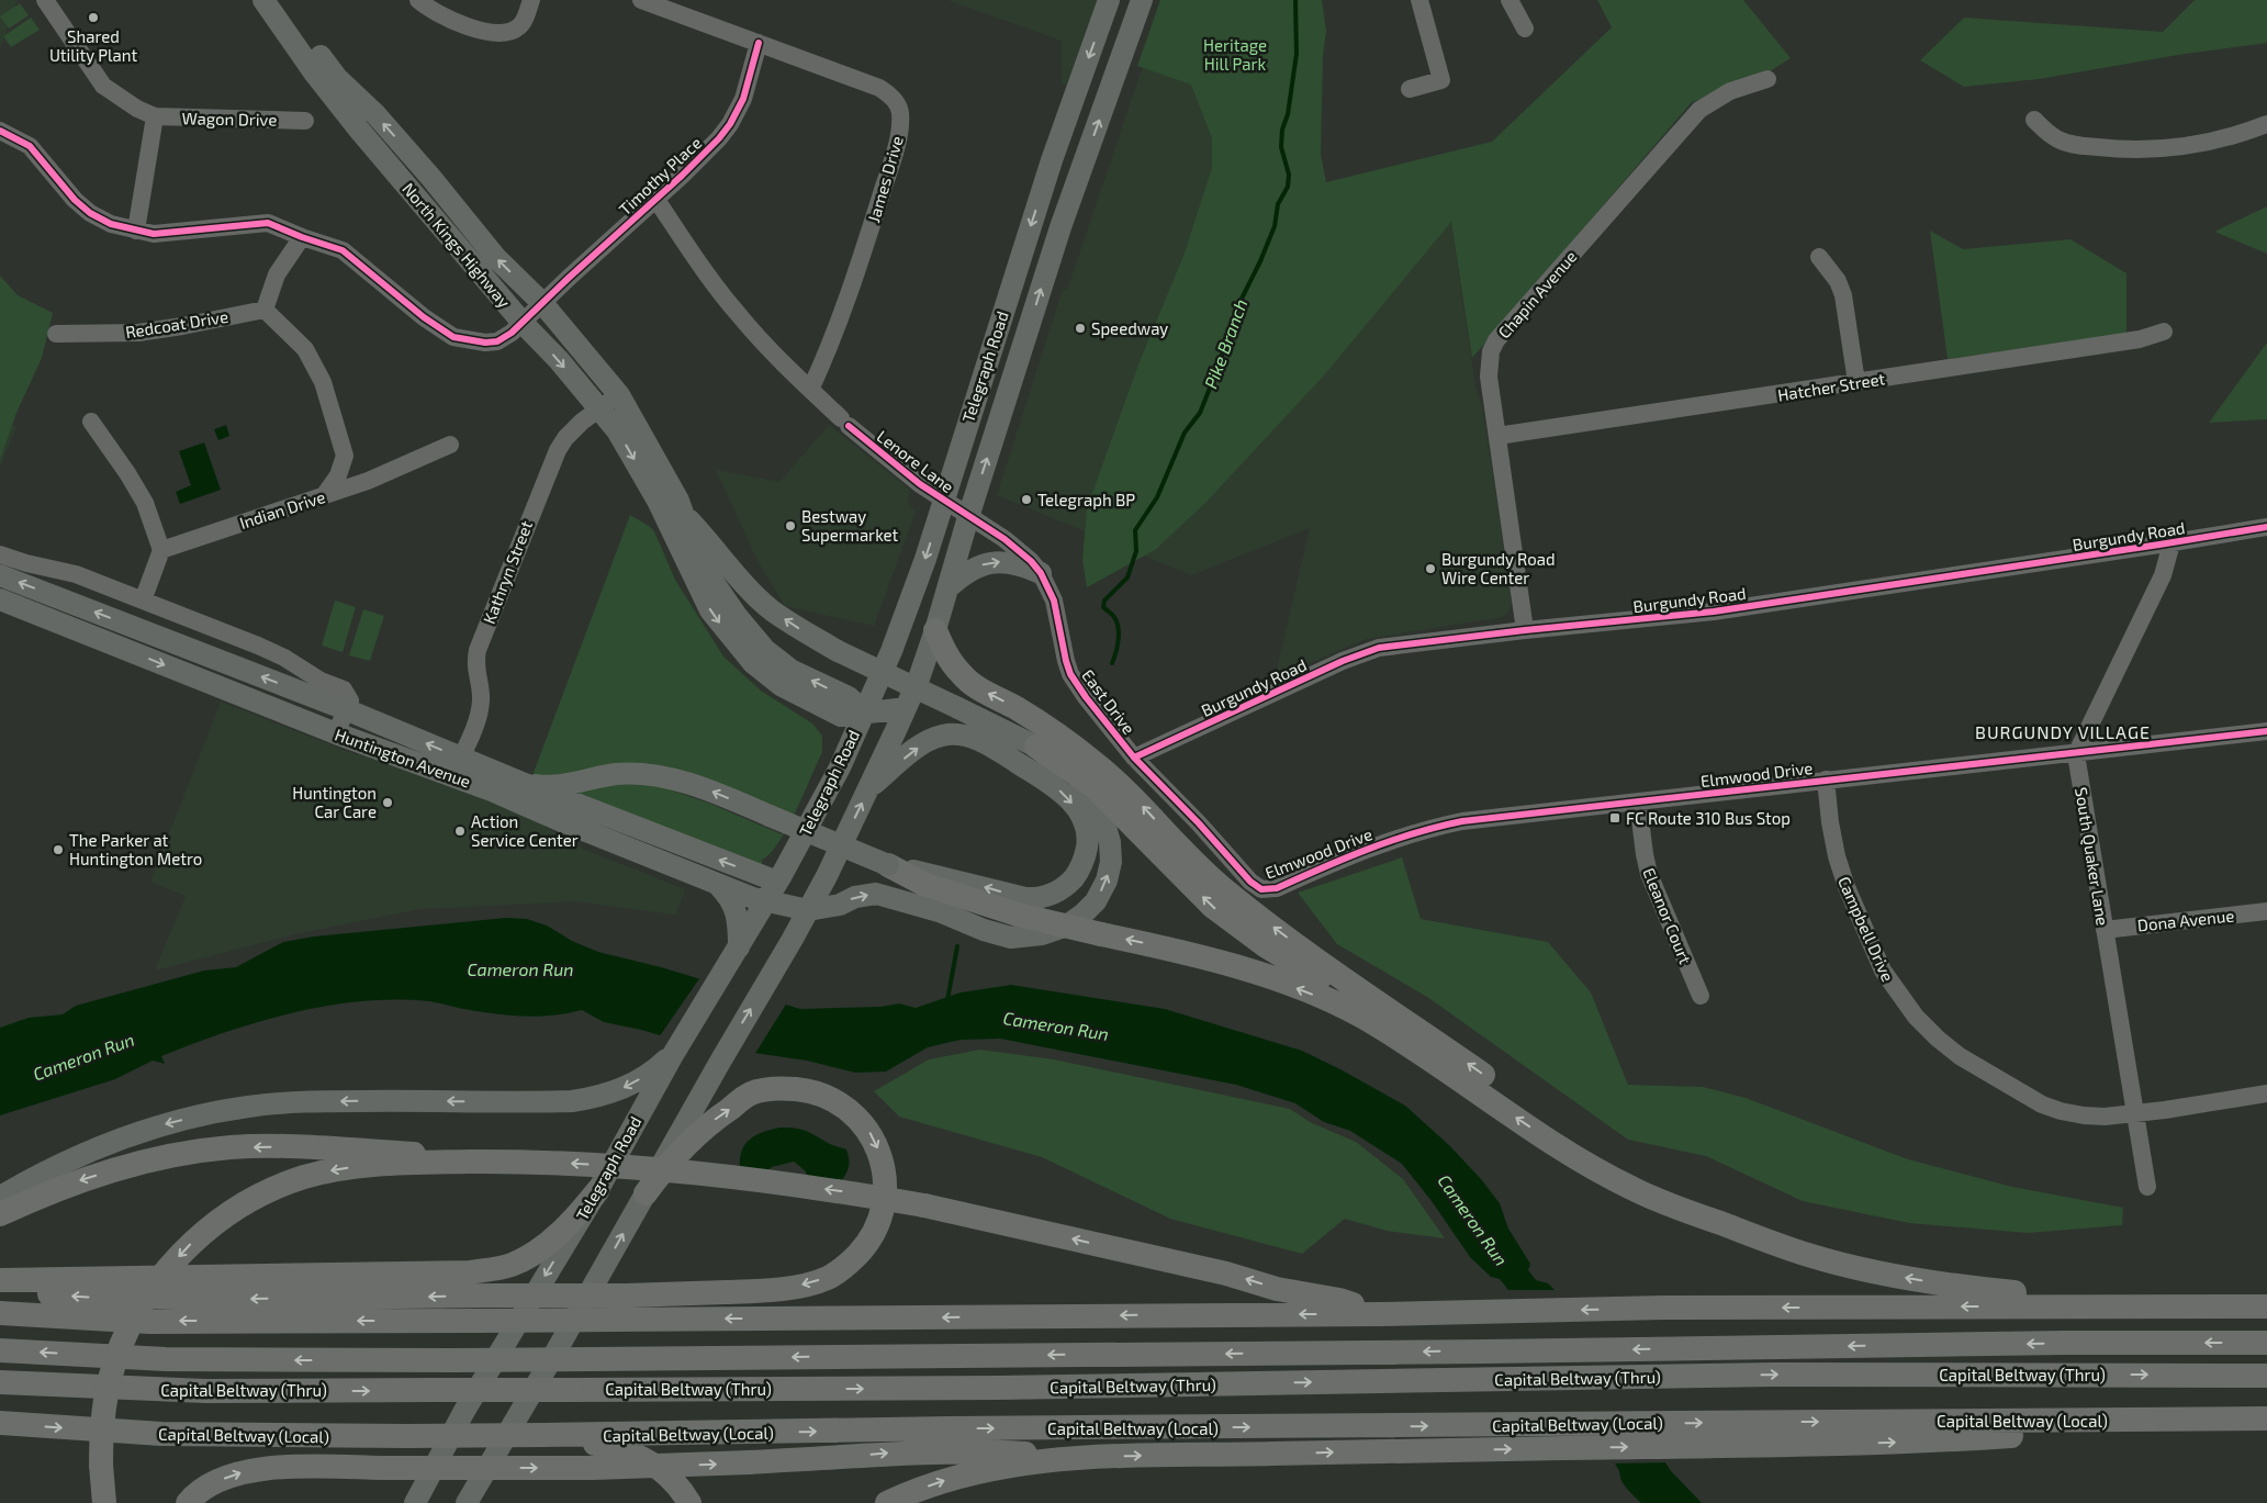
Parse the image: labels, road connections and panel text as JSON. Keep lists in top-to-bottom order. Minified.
{"streets":{"highway":["Capital Beltway (Thru)","Capital Beltway (Local)"],"main road":["North Kings Highway","Telegraph Road","Huntington Avenue"],"street":["Wagon Drive","Timothy Place","James Drive","Chapin Avenue","Redcoat Drive","Hatcher Street","Lenore Lane","Indian Drive","Burgundy Road","Kathryn Street","East Drive","Elmwood Drive","South Quaker Lane","Eleanor Court","Dona Avenue","Campbell Drive"]},"crossings":[["Timothy Place","James Drive"],["Timothy Place","North Kings Highway"],["Timothy Place","Lenore Lane"],["James Drive","Lenore Lane"],["North Kings Highway","Telegraph Road"],["North Kings Highway","Kathryn Street"],["North Kings Highway","Huntington Avenue"],["Chapin Avenue","Hatcher Street"],["Chapin Avenue","Burgundy Road"],["Telegraph Road","Lenore Lane"],["Telegraph Road","East Drive"],["Telegraph Road","Huntington Avenue"],["Lenore Lane","East Drive"],["Burgundy Road","East Drive"],["Kathryn Street","Huntington Avenue"],["East Drive","Elmwood Drive"],["Elmwood Drive","South Quaker Lane"],["Elmwood Drive","Eleanor Court"],["Elmwood Drive","Campbell Drive"],["South Quaker Lane","Dona Avenue"],["South Quaker Lane","Campbell Drive"]],"districts":["BURGUNDY VILLAGE"],"water":["Pike Branch","Cameron Run"],"parks":["Heritage Hill Park"],"places":{"other":["Shared Utility Plant","Speedway","Telegraph BP","Bestway Supermarket","Burgundy Road Wire Center","Huntington Car Care","Action Service Center","The Parker at Huntington Metro"],"transit":["FC Route 310 Bus Stop"]}}
